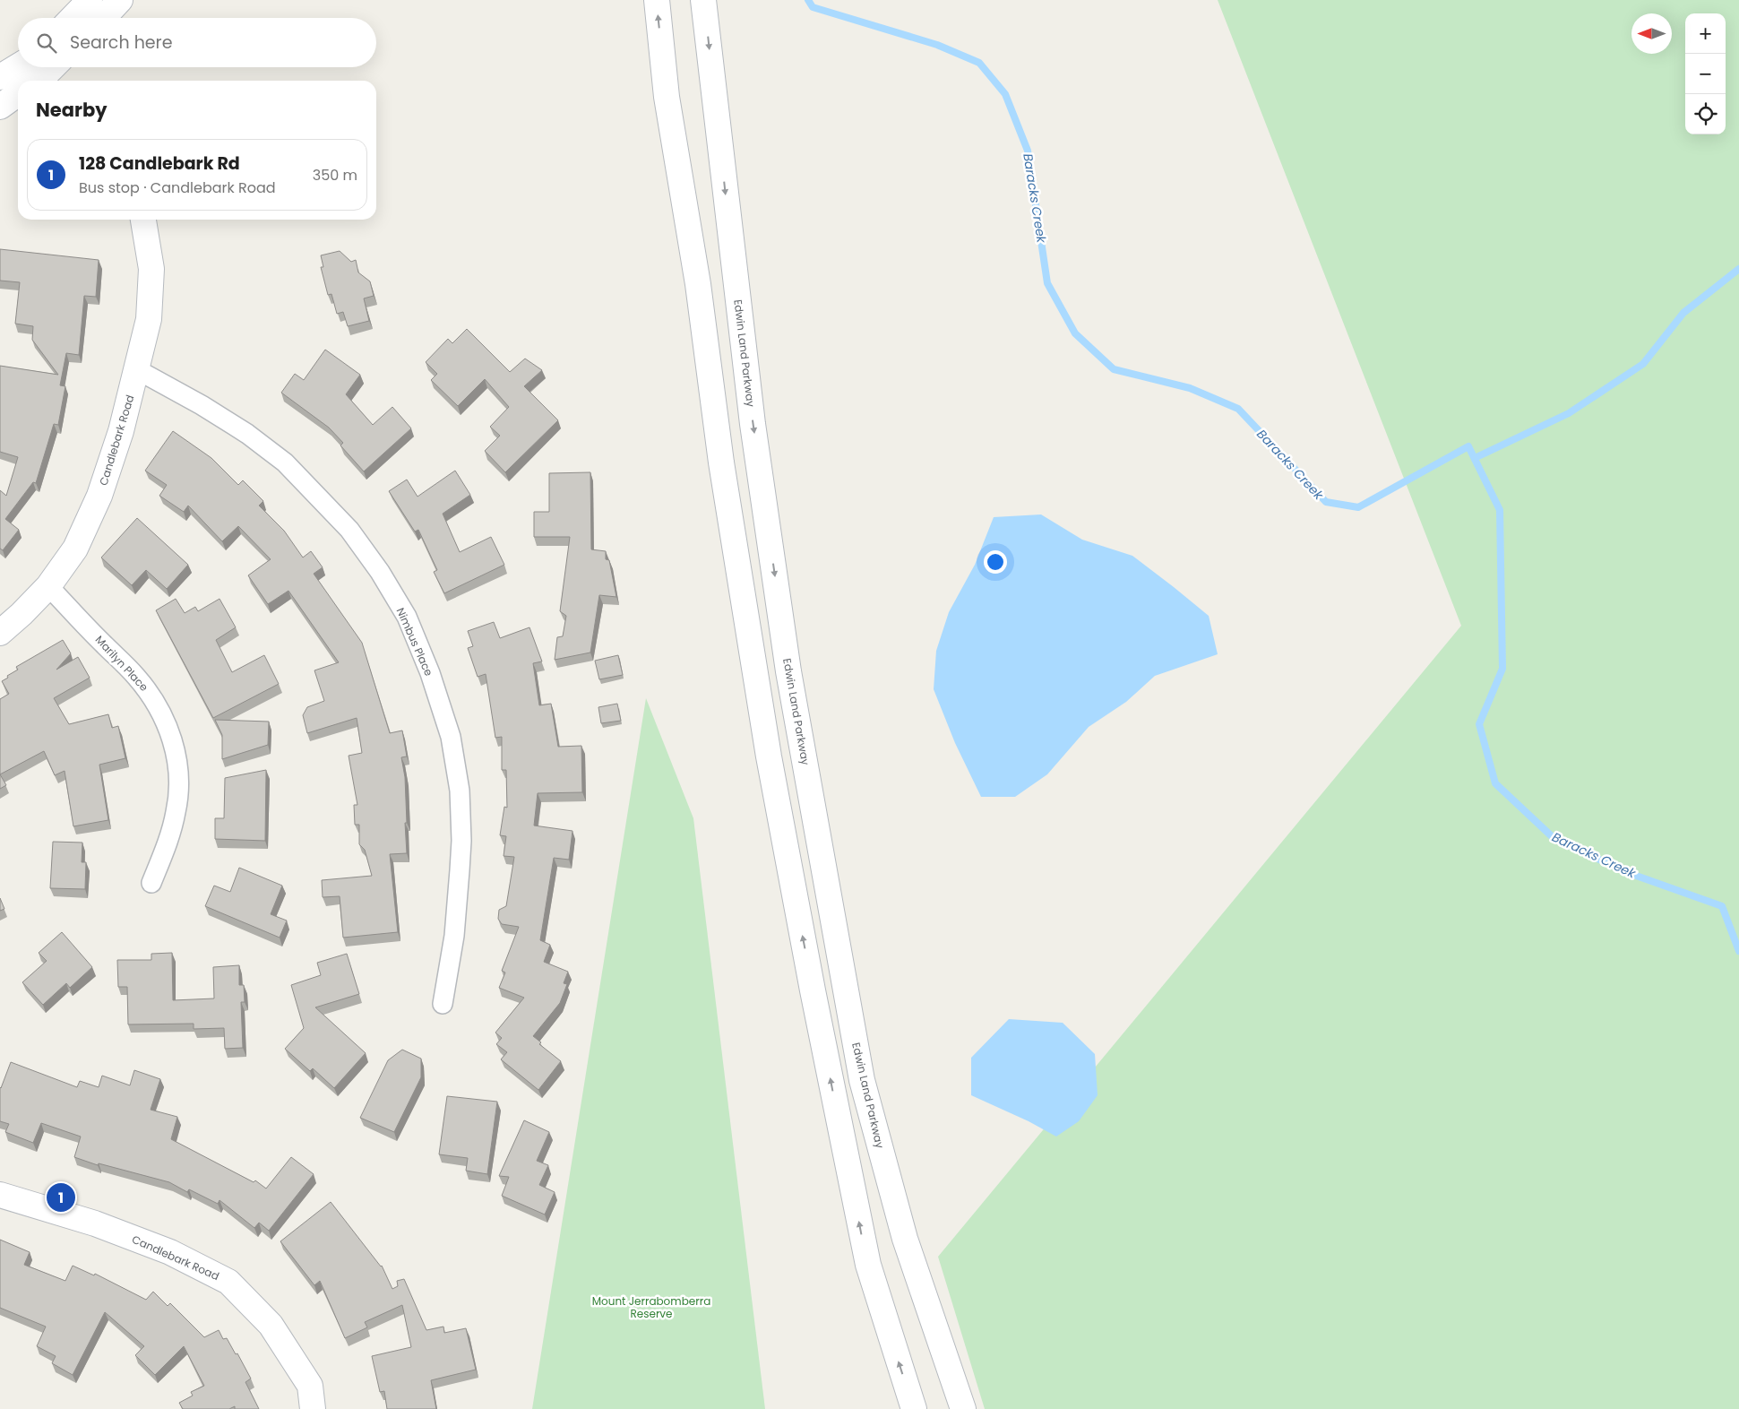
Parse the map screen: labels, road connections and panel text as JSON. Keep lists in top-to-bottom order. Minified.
{"streets":{"main road":["Edwin Land Parkway","Candlebark Road"],"street":["Nimbus Place","Marilyn Place"]},"crossings":[["Candlebark Road","Nimbus Place"],["Candlebark Road","Marilyn Place"]],"water":["Baracks Creek"],"parks":["Mount Jerrabomberra Reserve"],"north":"left","page":{"map_buttons":["+","−"],"search":"Search here","heading":"Nearby","list":[{"mark":"1","name":"128 Candlebark Rd","note":"Bus stop · Candlebark Road","value":"350 m"}],"pins":"1"}}
